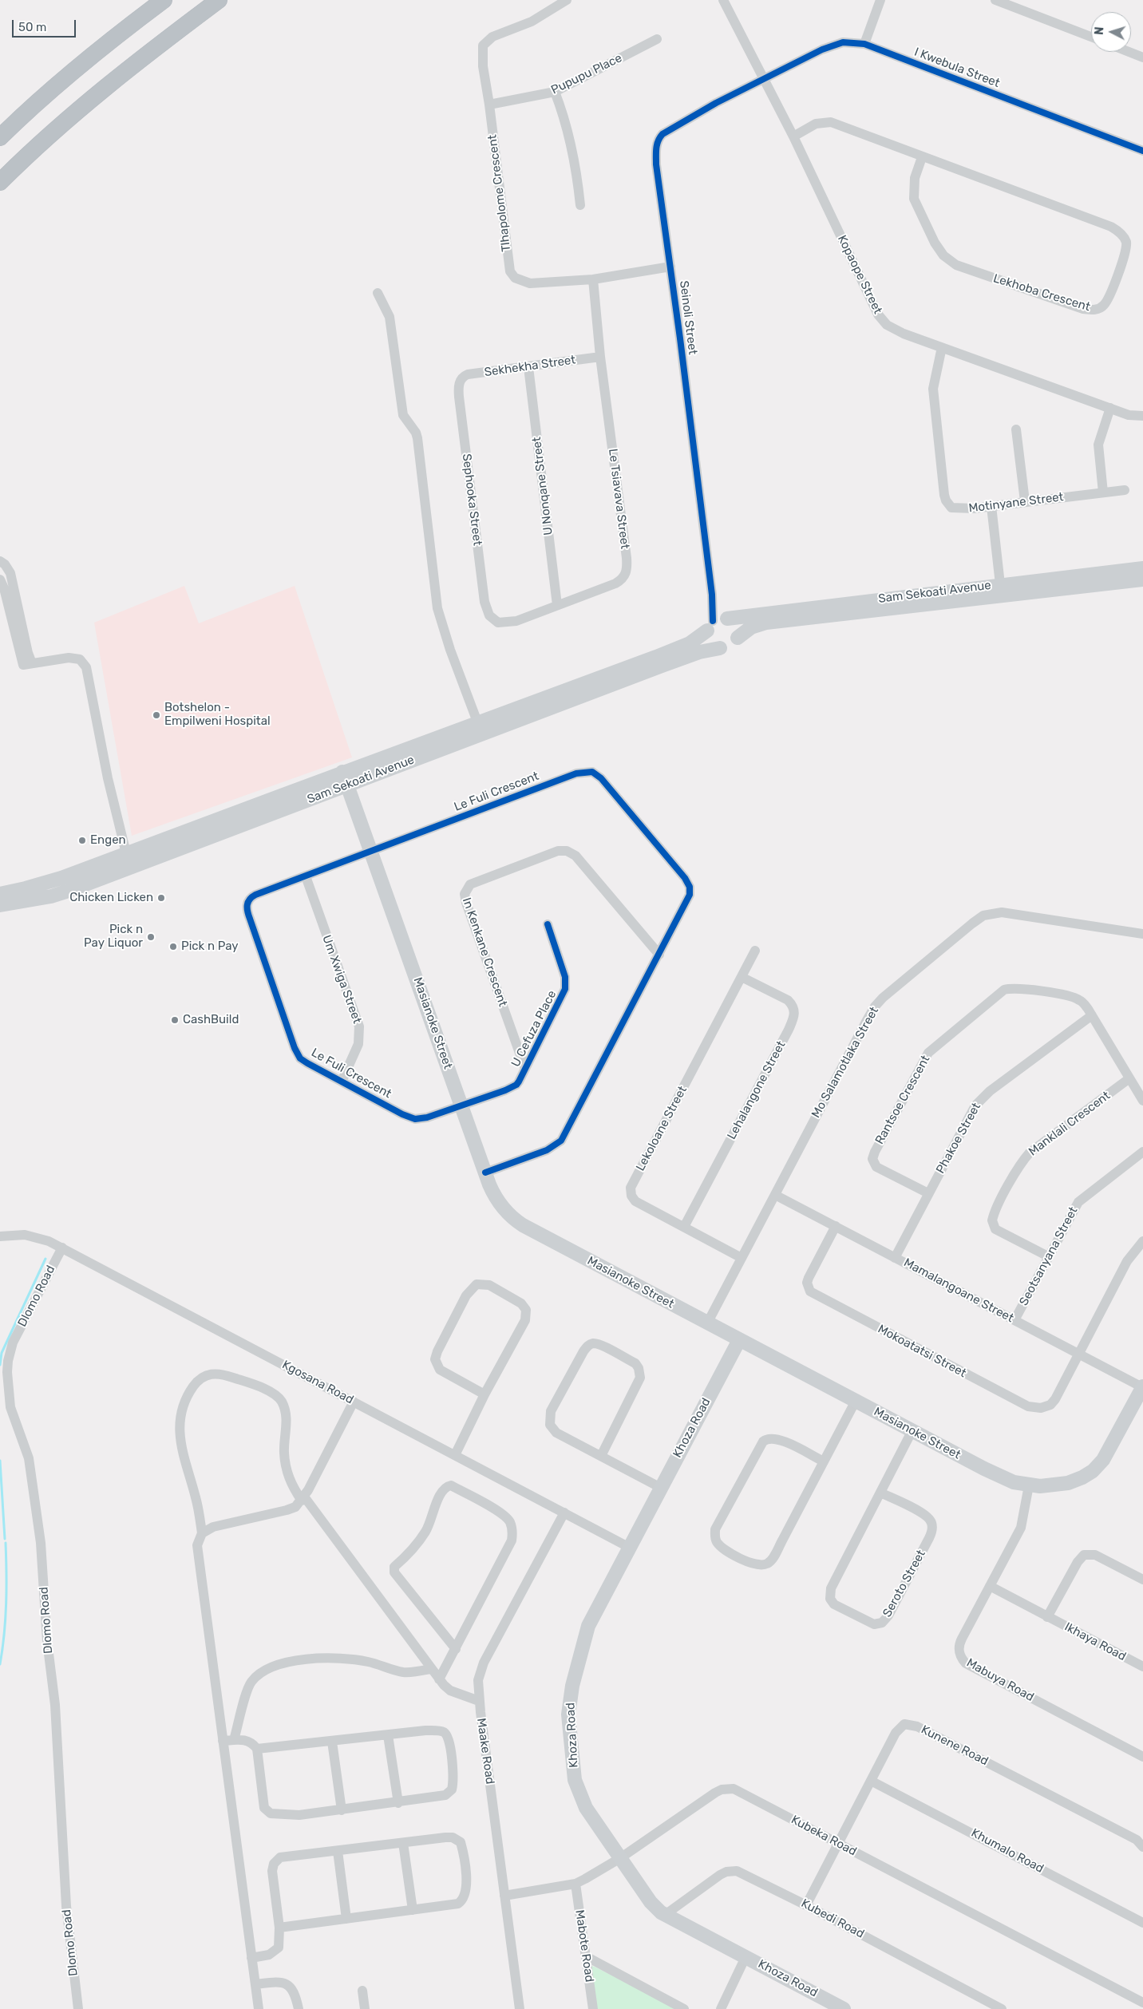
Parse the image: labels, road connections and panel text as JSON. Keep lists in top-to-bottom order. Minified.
{"streets":{"street":["I Kwebula Street","Pupupu Place","Tlhapolome Crescent","Kopaope Street","Lekhoba Crescent","Seinoli Street","Sekhekha Street","U Nonqane Street","Le Tsiavava Street","Sephooka Street","Motinyane Street","Sam Sekoati Avenue","Le Fuli Crescent","In Kenkane Crescent","Um Xwiga Street","Masianoke Street","U Cefuza Place","Mo Salamotlaka Street","Lehalangone Street","Rantsoe Crescent","Manklali Crescent","Lekoloane Street","Phakoe Street","Seotsanyana Street","Mamalangoane Street","Dlomo Road","Mokoatatsi Street","Kgosana Road","Khoza Road","Seroto Street","Ikhaya Road","Mabuya Road","Kunene Road","Maake Road","Kubeka Road","Khumalo Road","Kubedi Road","Mabote Road"]},"crossings":[["I Kwebula Street","Kopaope Street"],["I Kwebula Street","Seinoli Street"],["Pupupu Place","Tlhapolome Crescent"],["Tlhapolome Crescent","Seinoli Street"],["Tlhapolome Crescent","Le Tsiavava Street"],["Kopaope Street","Lekhoba Crescent"],["Kopaope Street","Seinoli Street"],["Kopaope Street","Motinyane Street"],["Seinoli Street","Sam Sekoati Avenue"],["Sekhekha Street","U Nonqane Street"],["Sekhekha Street","Le Tsiavava Street"],["Sekhekha Street","Sephooka Street"],["U Nonqane Street","Le Tsiavava Street"],["Le Tsiavava Street","Sephooka Street"],["Sam Sekoati Avenue","Masianoke Street"],["Le Fuli Crescent","In Kenkane Crescent"],["Le Fuli Crescent","Um Xwiga Street"],["Le Fuli Crescent","Masianoke Street"],["Le Fuli Crescent","U Cefuza Place"],["In Kenkane Crescent","U Cefuza Place"],["Masianoke Street","U Cefuza Place"],["Masianoke Street","Mo Salamotlaka Street"],["Masianoke Street","Mamalangoane Street"],["Masianoke Street","Khoza Road"],["Masianoke Street","Seroto Street"],["Masianoke Street","Mabuya Road"],["Mo Salamotlaka Street","Lekoloane Street"],["Mo Salamotlaka Street","Mamalangoane Street"],["Lehalangone Street","Lekoloane Street"],["Rantsoe Crescent","Manklali Crescent"],["Rantsoe Crescent","Phakoe Street"],["Manklali Crescent","Seotsanyana Street"],["Phakoe Street","Mamalangoane Street"],["Seotsanyana Street","Mamalangoane Street"],["Mamalangoane Street","Mokoatatsi Street"],["Dlomo Road","Kgosana Road"],["Kgosana Road","Khoza Road"],["Kgosana Road","Maake Road"],["Khoza Road","Kubeka Road"],["Khoza Road","Kubedi Road"],["Ikhaya Road","Mabuya Road"],["Kunene Road","Kubeka Road"],["Kunene Road","Khumalo Road"],["Kunene Road","Kubedi Road"],["Maake Road","Kubeka Road"],["Kubeka Road","Mabote Road"]],"places":["Botshelon - Empilweni Hospital","Engen","Chicken Licken","Pick n Pay Liquor","Pick n Pay","CashBuild"],"scale_bar":"50 m","north":"left"}
